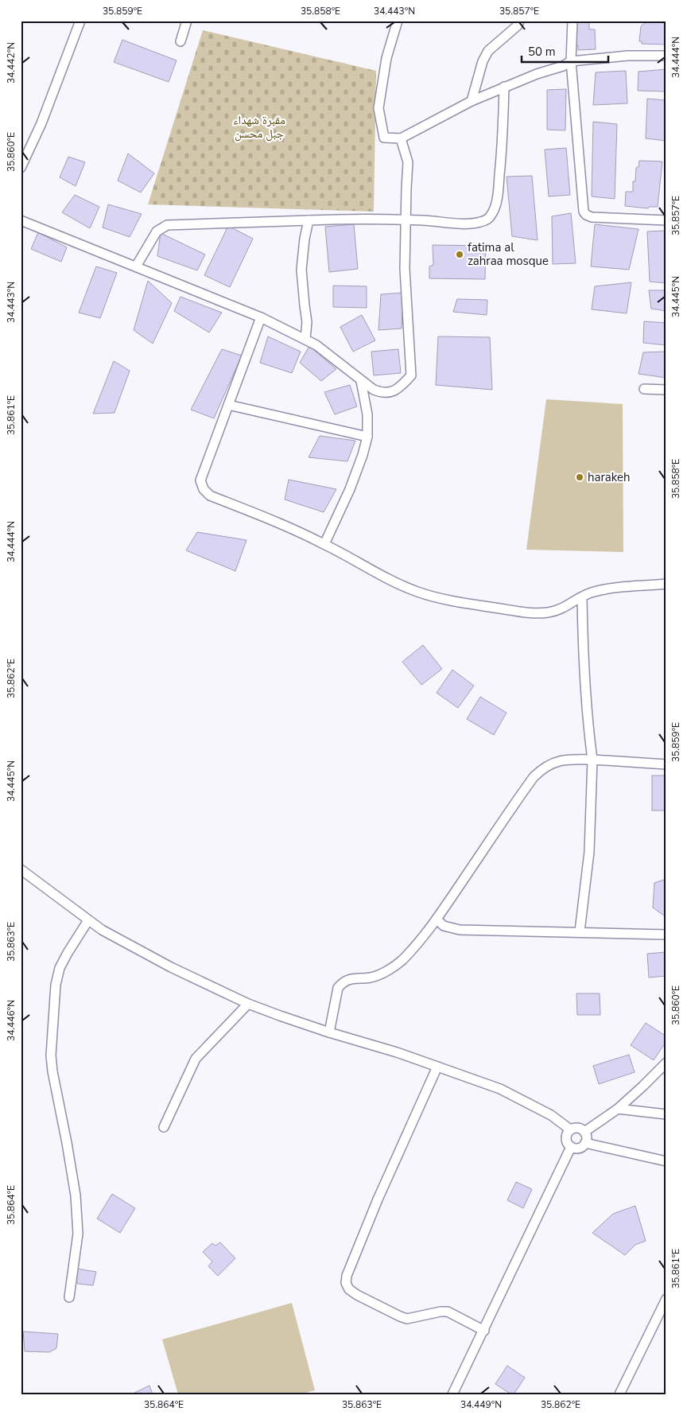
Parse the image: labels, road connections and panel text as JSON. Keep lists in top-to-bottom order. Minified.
{"parks":["مقبرة شهداء جبل محسن"],"places":["fatima al zahraa mosque","harakeh"],"scale_bar":"50 m","coordinates":["35.859°E","35.858°E","34.443°N","35.857°E","34.444°N","34.442°N","35.860°E","34.445°N","35.861°E","35.862°E","35.863°E","34.446°N","35.864°E","34.449°N"]}
